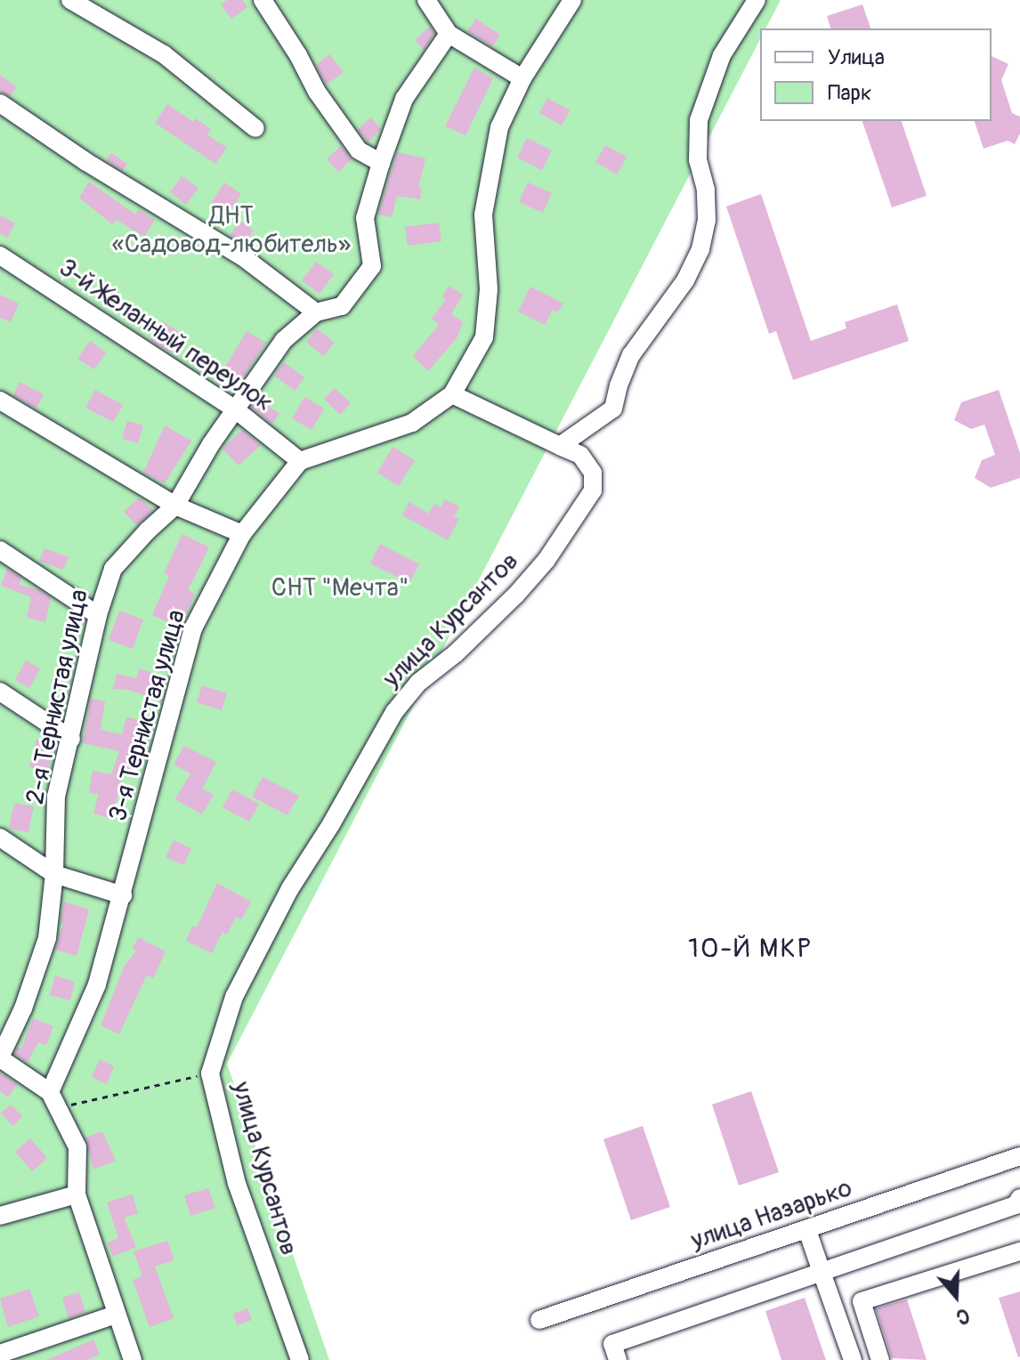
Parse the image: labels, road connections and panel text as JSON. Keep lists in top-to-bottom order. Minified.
{"streets":{"street":["3-й Желанный переулок","улица Курсантов","2-я Тернистая улица","3-я Тернистая улица","улица Назарько"]},"crossings":[["3-й Желанный переулок","2-я Тернистая улица"],["3-й Желанный переулок","3-я Тернистая улица"]],"districts":["10-Й МКР"],"parks":["ДНТ «Садовод-любитель»","СНТ \"Мечта\""],"legend":["Улица","Парк"],"north":"bottom"}
